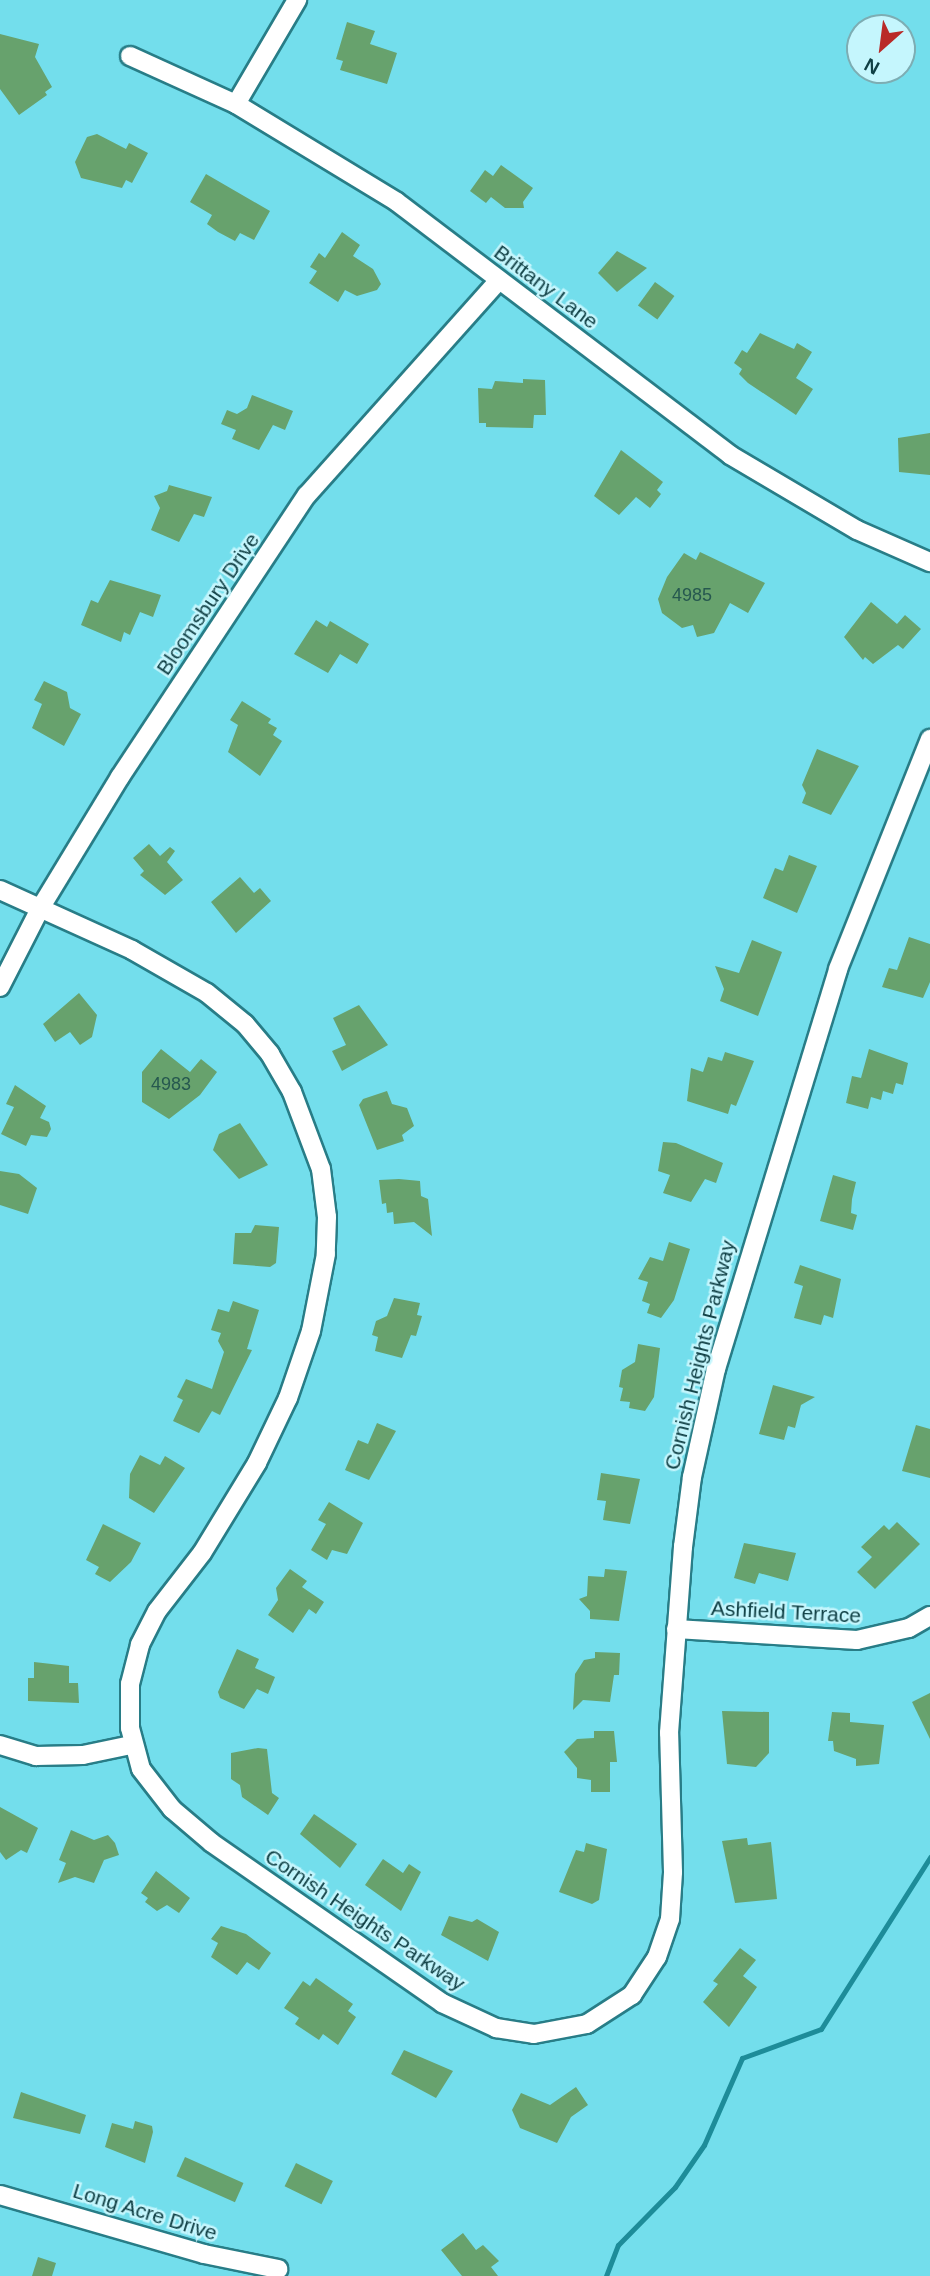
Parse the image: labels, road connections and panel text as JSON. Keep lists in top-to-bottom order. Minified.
{"streets":{"street":["Brittany Lane","Bloomsbury Drive","Cornish Heights Parkway","Ashfield Terrace","Long Acre Drive"]},"crossings":[["Brittany Lane","Bloomsbury Drive"],["Bloomsbury Drive","Cornish Heights Parkway"],["Cornish Heights Parkway","Ashfield Terrace"]],"house_numbers":["4985","4983"],"north":"bottom left"}
